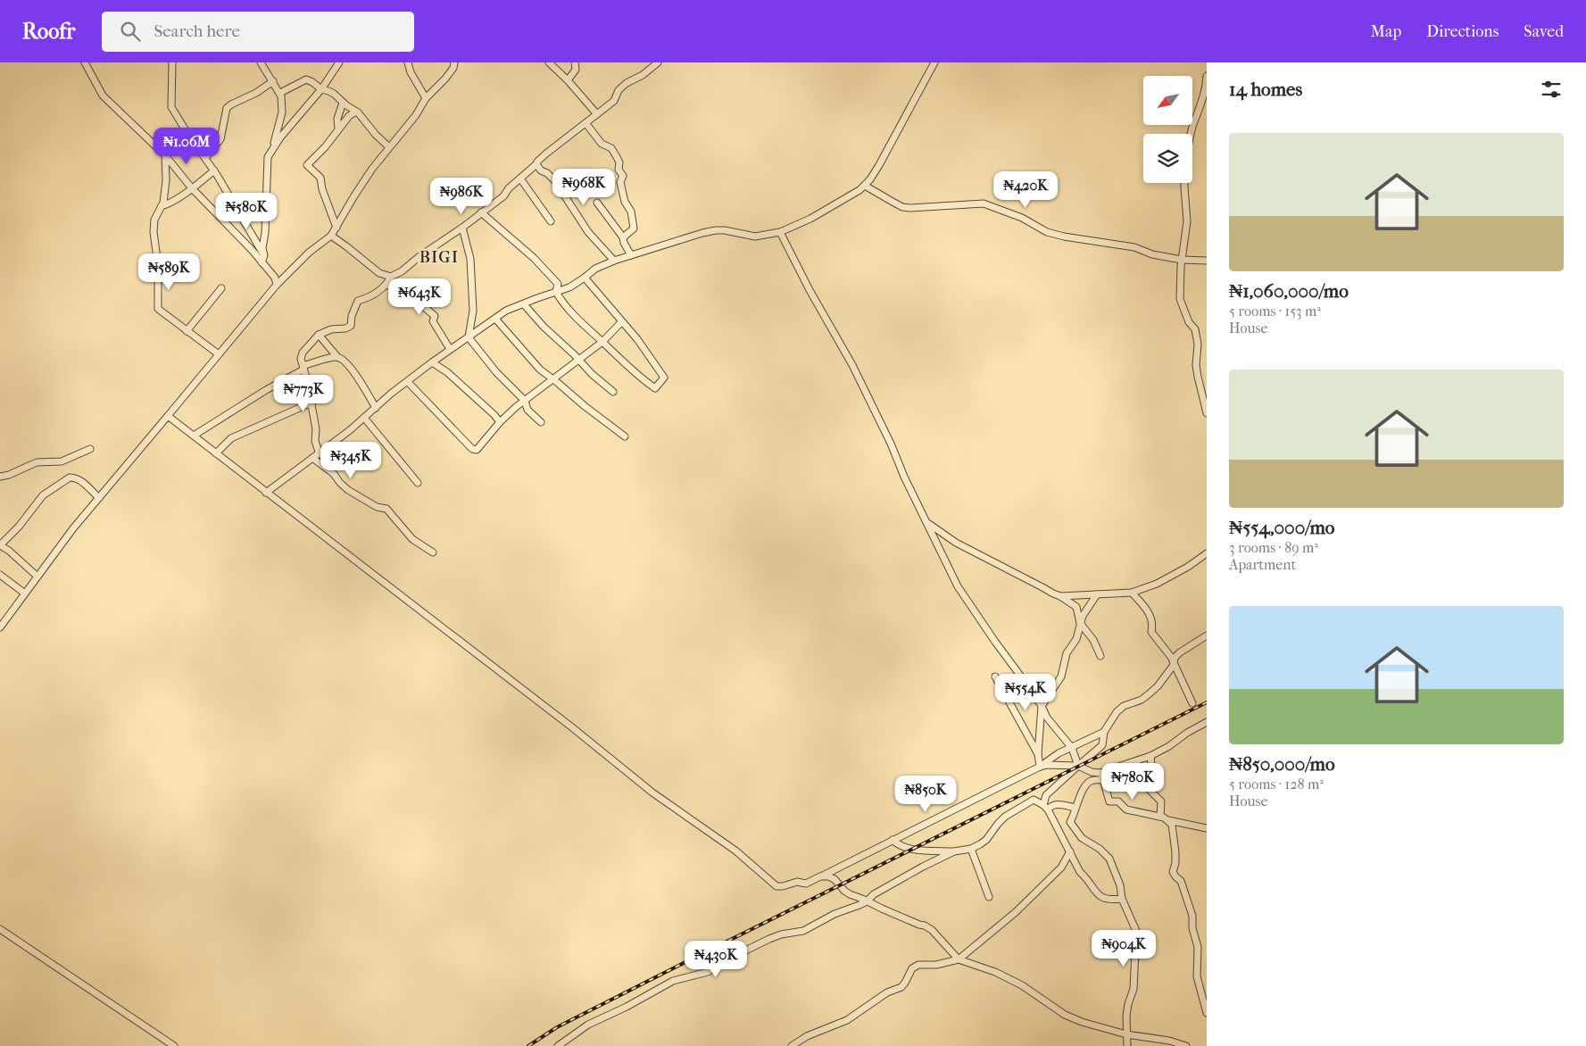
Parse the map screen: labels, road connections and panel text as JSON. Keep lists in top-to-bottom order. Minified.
{"districts":["BIGI"],"north":"bottom left","page":{"header":"Roofr","search":"Search here","nav":["Map","Directions","Saved"],"heading":"14 homes","list":[{"name":"₦1,060,000/mo","note":"5 rooms · 153 m² · House"},{"name":"₦554,000/mo","note":"3 rooms · 89 m² · Apartment"},{"name":"₦850,000/mo","note":"5 rooms · 128 m² · House"}],"price":["₦1.06M","₦968K","₦420K","₦986K","₦580K","₦589K","₦643K","₦773K","₦345K","₦554K","₦780K","₦850K","₦904K","₦430K"]}}
